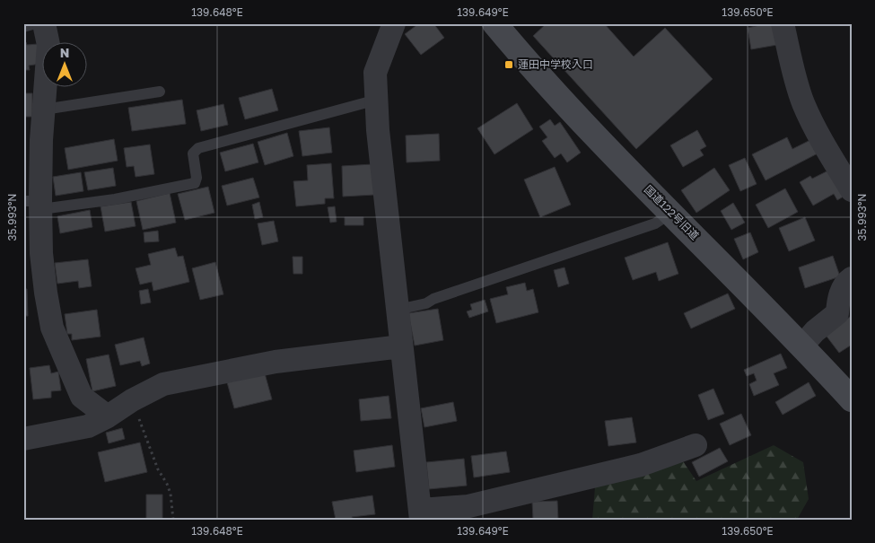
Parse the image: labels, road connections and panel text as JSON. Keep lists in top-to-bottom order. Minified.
{"streets":{"street":["国道122号旧道"]},"places":{"transit":["蓮田中学校入口"]},"north":"top","coordinates":["139.648°E","139.649°E","139.650°E","35.993°N"]}
